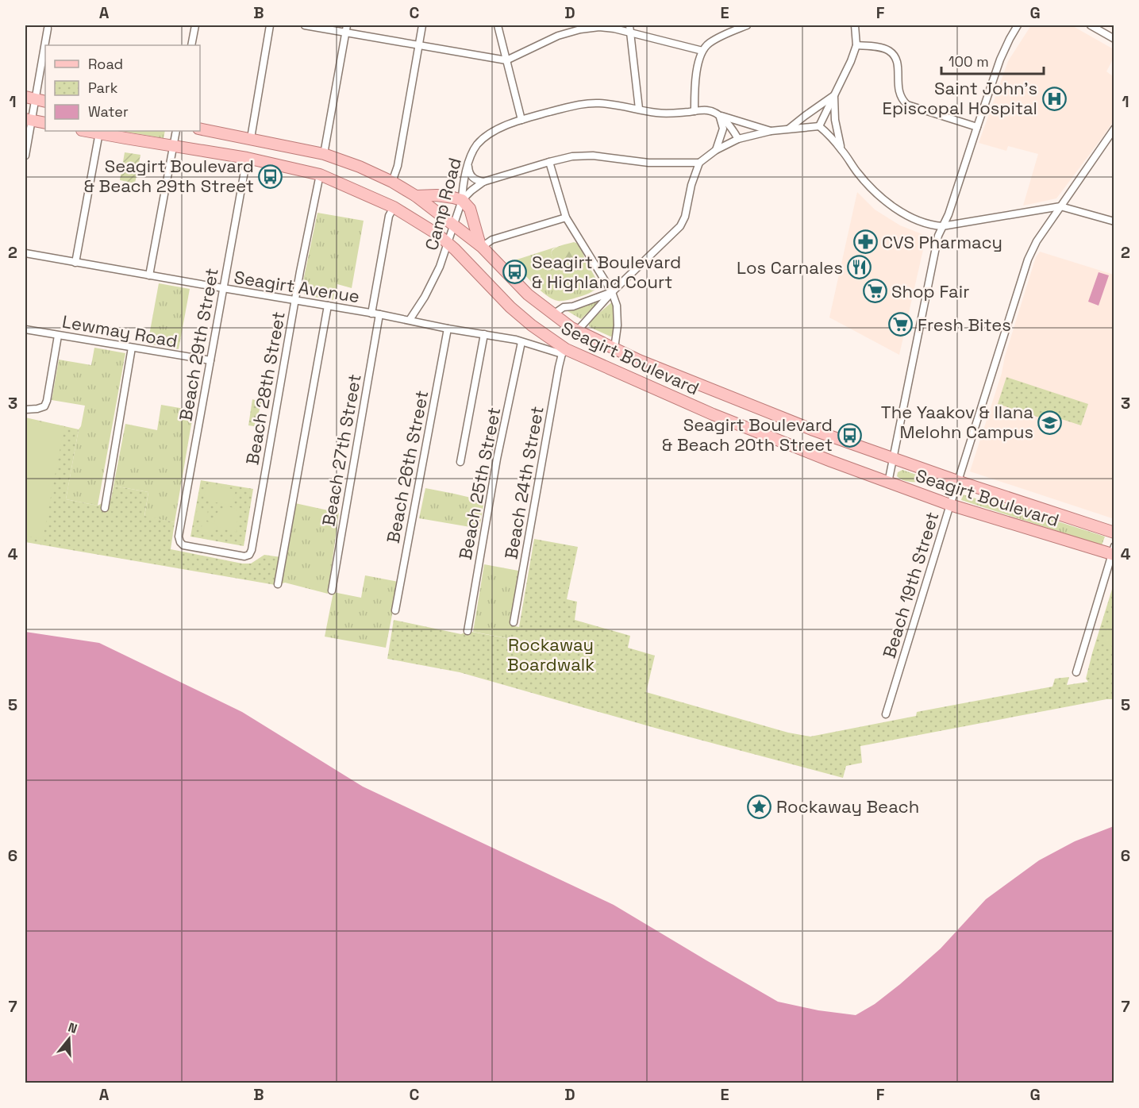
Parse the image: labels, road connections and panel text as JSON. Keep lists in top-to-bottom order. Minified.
{"streets":{"main road":["Seagirt Boulevard"],"street":["Camp Road","Seagirt Avenue","Lewmay Road","Beach 29th Street","Beach 28th Street","Beach 27th Street","Beach 26th Street","Beach 24th Street","Beach 25th Street","Beach 19th Street"]},"crossings":[["Camp Road","Seagirt Avenue"],["Camp Road","Seagirt Boulevard"],["Seagirt Avenue","Beach 29th Street"],["Seagirt Avenue","Seagirt Boulevard"],["Seagirt Avenue","Beach 28th Street"],["Seagirt Avenue","Beach 27th Street"],["Seagirt Avenue","Beach 26th Street"],["Seagirt Avenue","Beach 24th Street"],["Seagirt Avenue","Beach 25th Street"],["Lewmay Road","Beach 29th Street"],["Beach 29th Street","Seagirt Boulevard"],["Beach 29th Street","Beach 28th Street"],["Seagirt Boulevard","Beach 28th Street"],["Seagirt Boulevard","Beach 24th Street"],["Seagirt Boulevard","Beach 19th Street"]],"parks":["Rockaway Boardwalk"],"places":{"hospital":["Saint John's Episcopal Hospital"],"bus stop":["Seagirt Boulevard & Beach 29th Street","Seagirt Boulevard & Highland Court","Seagirt Boulevard & Beach 20th Street"],"pharmacy":["CVS Pharmacy"],"restaurant":["Los Carnales"],"supermarket":["Shop Fair","Fresh Bites"],"school or university":["The Yaakov & Ilana Melohn Campus"],"place":["Rockaway Beach"]},"legend":["Road","Park","Water"],"scale_bar":"100 m","north":"top","grid":{"columns":["A","B","C","D","E","F","G"],"rows":["1","2","3","4","5","6","7"]}}
